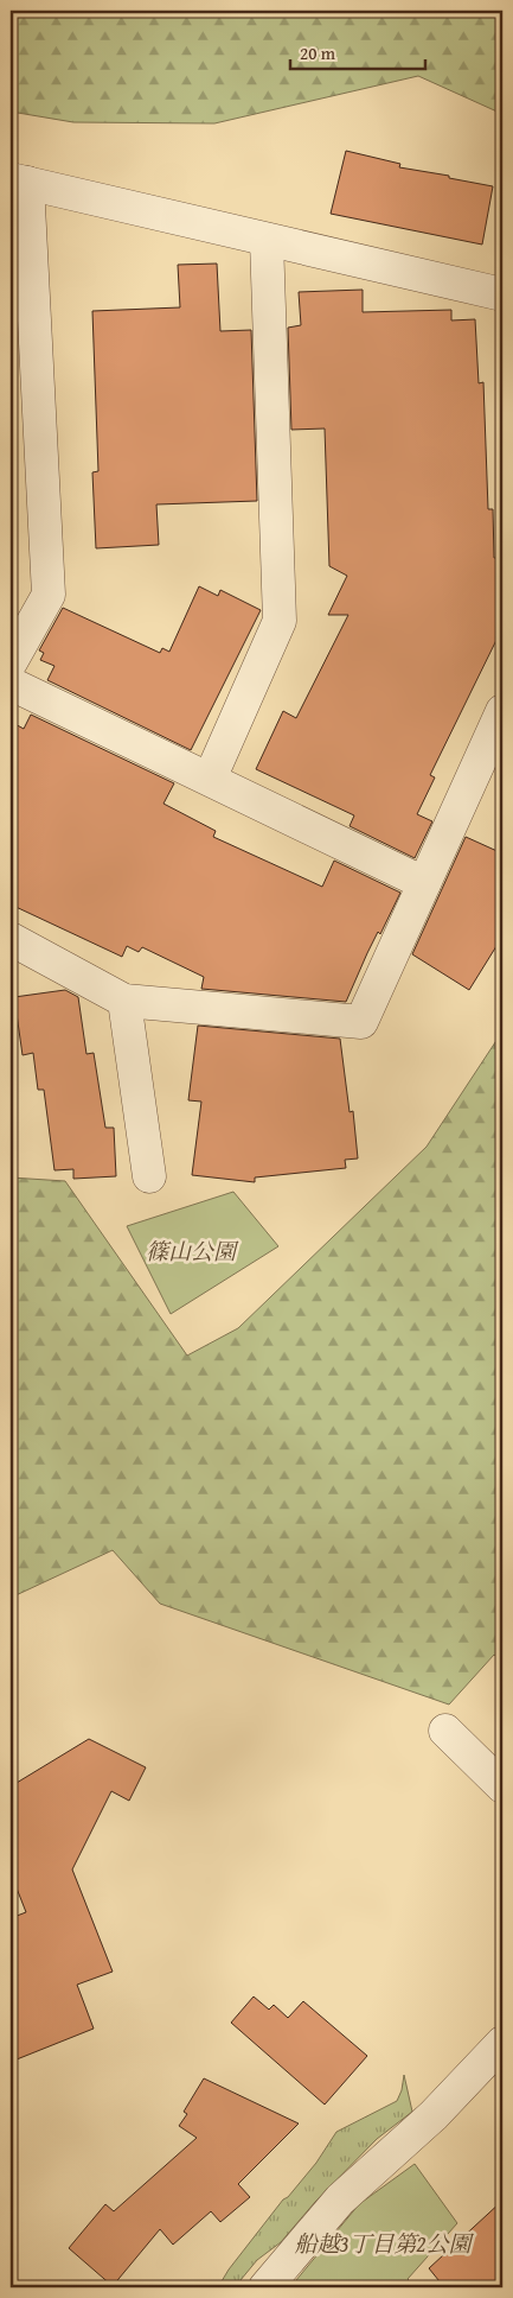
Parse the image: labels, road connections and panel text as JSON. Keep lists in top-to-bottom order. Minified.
{"parks":["篠山公園","船越3丁目第2公園"],"scale_bar":"20 m"}
